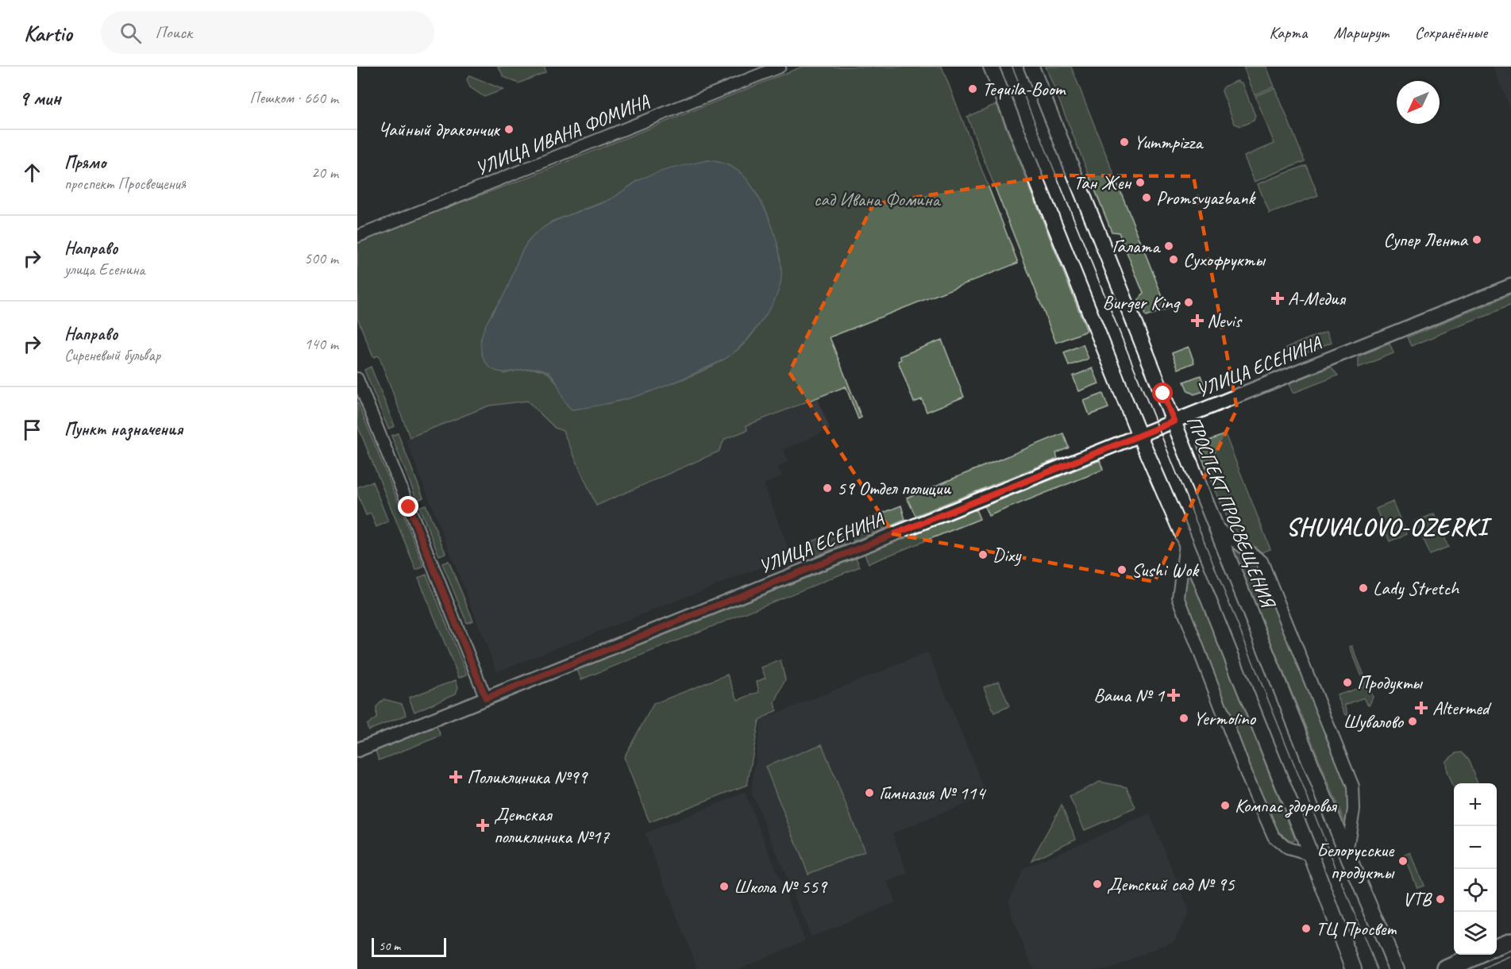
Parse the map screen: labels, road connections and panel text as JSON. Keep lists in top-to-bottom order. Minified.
{"streets":{"main road":["ПРОСПЕКТ ПРОСВЕЩЕНИЯ"],"street":["УЛИЦА ИВАНА ФОМИНА","УЛИЦА ЕСЕНИНА"]},"crossings":[["УЛИЦА ЕСЕНИНА","ПРОСПЕКТ ПРОСВЕЩЕНИЯ"]],"districts":["SHUVALOVO-OZERKI"],"parks":["сад Ивана Фомина"],"places":{"other":["Tequila-Boom","Чайный дракончик","Yummpizza","Тан Жен","Promsvyazbank","Супер Лента","Галата","Сухофрукты","Burger King","59 Отдел полиции","Dixy","Sushi Wok","Lady Stretch","Продукты","Yermolino","Шувалово","Гимназия № 114","Компас здоровья","Белорусские продукты","Детский сад № 95","Школа № 559","VTB","ТЦ Просвет"],"health":["А-Медия","Nevis","Ваша № 1","Altermed","Поликлиника №99","Детская поликлиника №17"]},"scale_bar":"50 m","north":"bottom left","page":{"header":"Kartio","search":"Поиск","nav":["Карта","Маршрут","Сохранённые"],"heading":["9 мин","Пешком · 660 m"],"list":[["Прямо","проспект Просвещения","20 m"],["Направо","улица Есенина","500 m"],["Направо","Сиреневый бульвар","140 m"],"Пункт назначения"],"map_buttons":["+","−"],"scale":"50 m"}}
